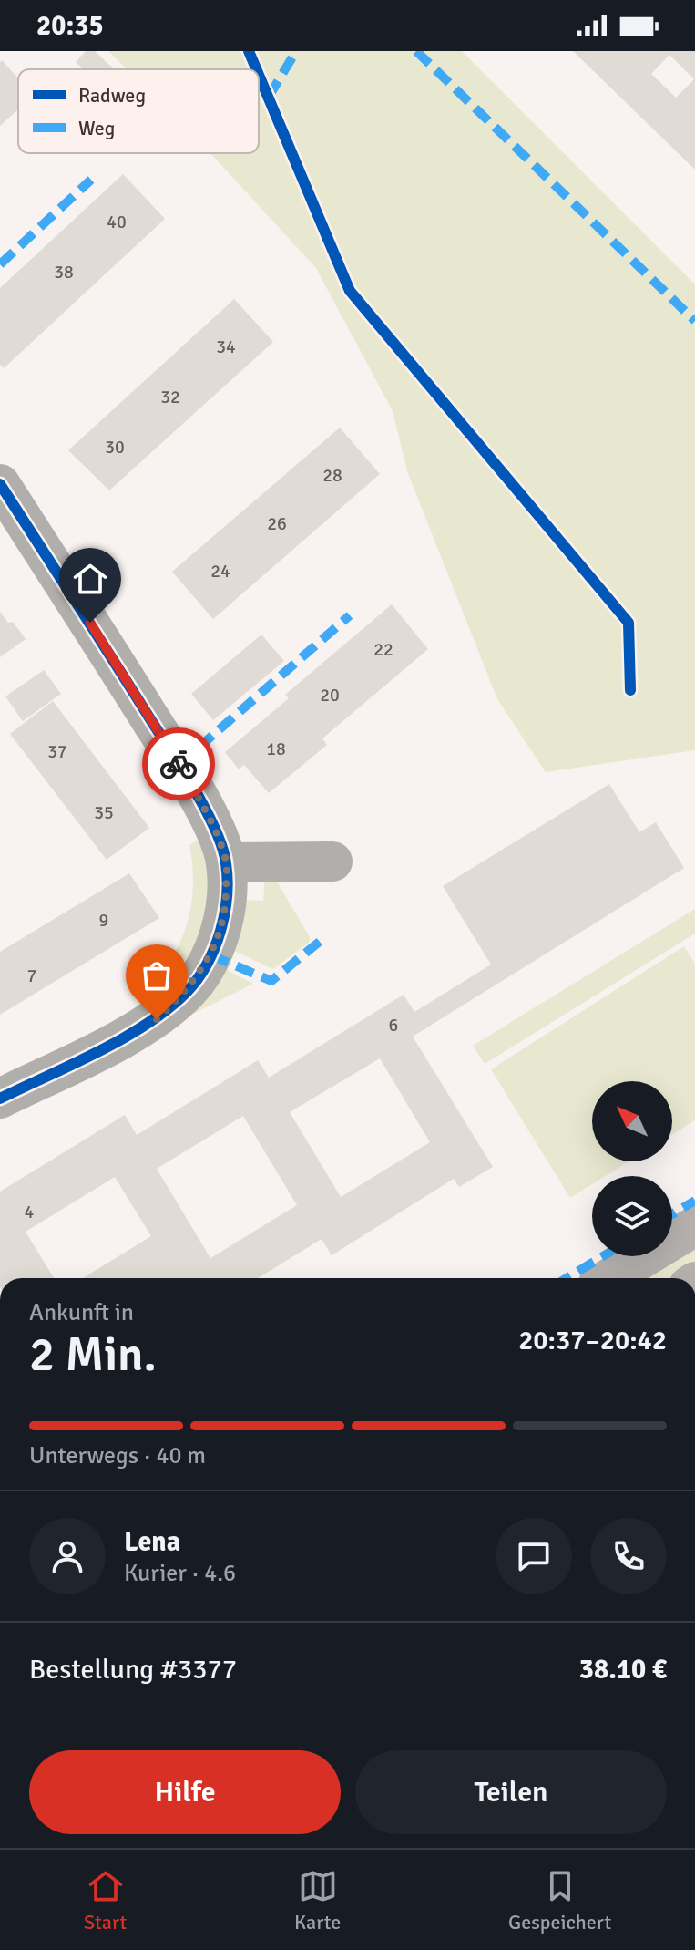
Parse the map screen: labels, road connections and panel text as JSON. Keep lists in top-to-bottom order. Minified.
{"house_numbers":["40","38","34","32","30","28","26","24","22","20","18","37","35","9","7","6","4"],"legend":["Radweg","Weg"],"north":"top left","page":{"status":"20:35","heading":["2 Min.","Ankunft in","20:37–20:42"],"panel":["Lena","Kurier · 4.6","Bestellung #3377","38.10 €"],"bar":"Unterwegs · 40 m","buttons":["Hilfe","Teilen"],"tabs":["Start","Karte","Gespeichert"]}}
